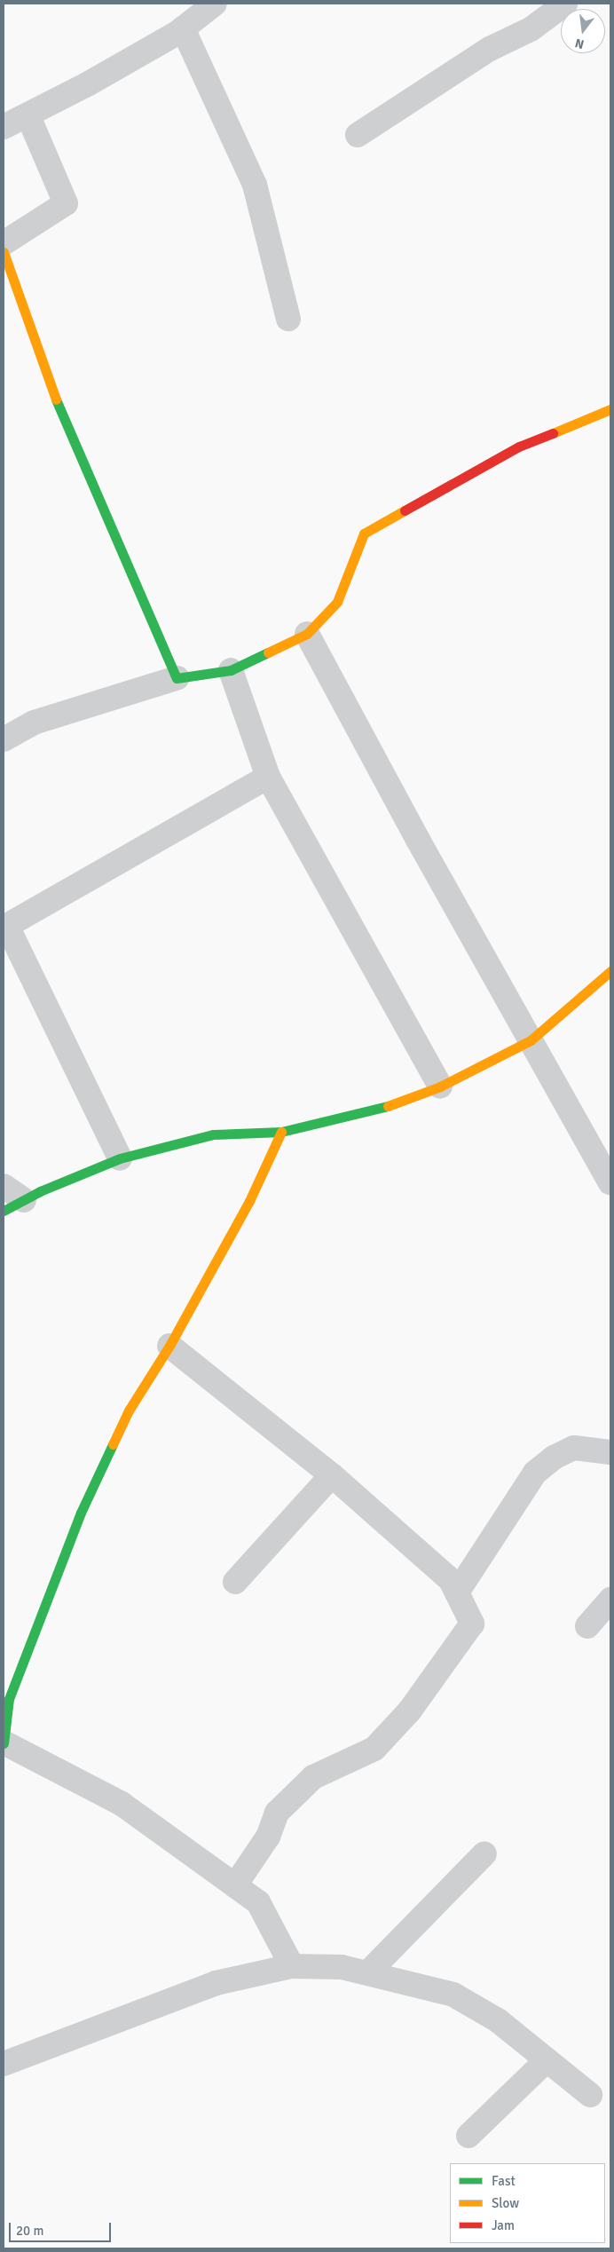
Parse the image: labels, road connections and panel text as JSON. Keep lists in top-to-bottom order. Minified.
{"legend":["Fast","Slow","Jam"],"scale_bar":"20 m","north":"bottom"}
